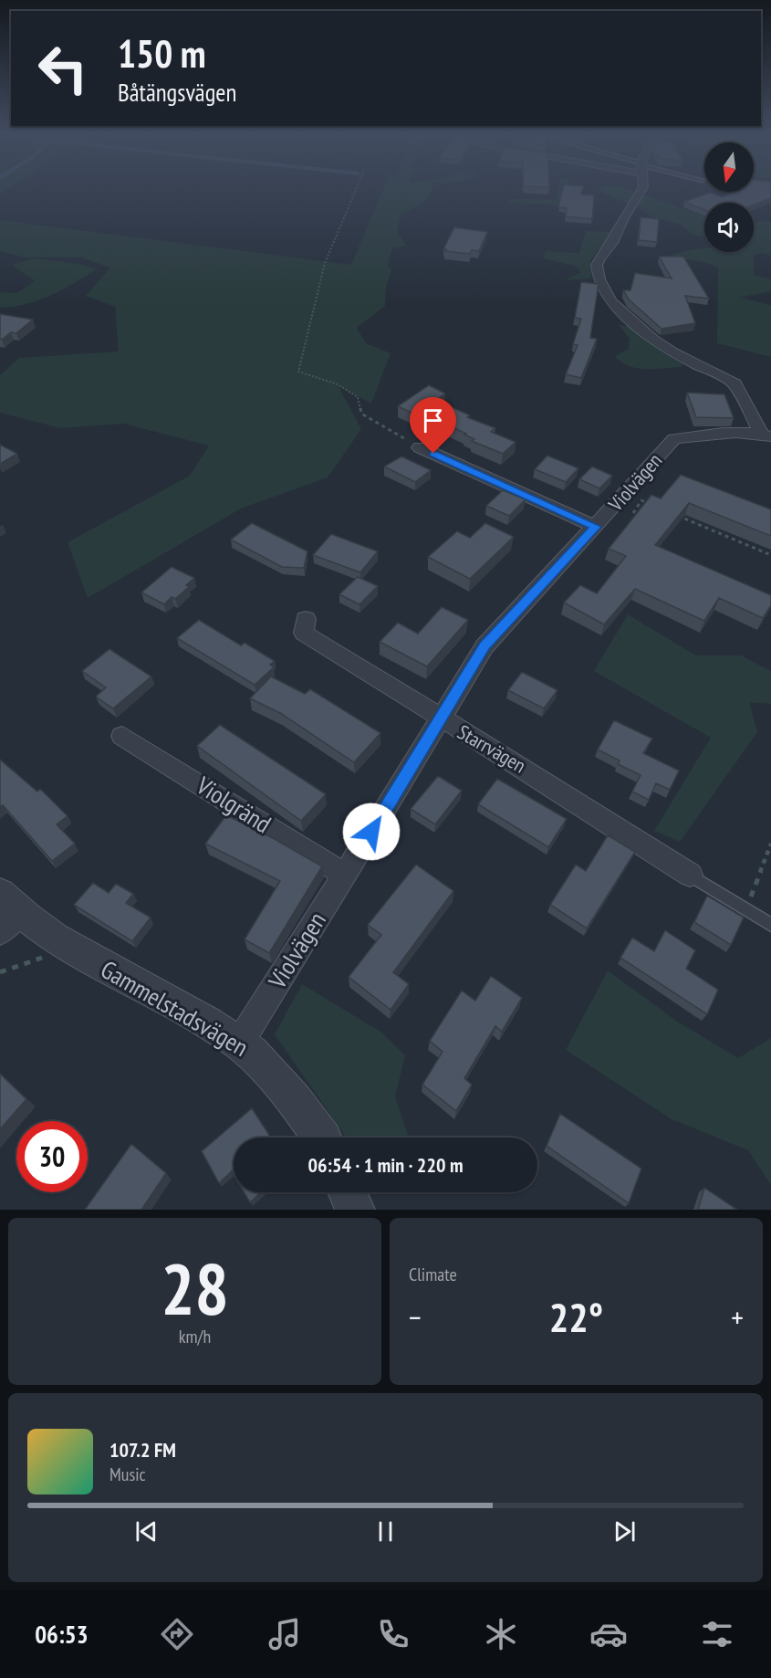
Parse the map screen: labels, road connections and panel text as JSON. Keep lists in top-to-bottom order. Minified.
{"streets":{"street":["Violvägen","Starrvägen","Violgränd","Gammelstadsvägen"]},"crossings":[["Violvägen","Starrvägen"],["Violvägen","Violgränd"],["Violvägen","Gammelstadsvägen"]],"north":"bottom","page":{"turn":["150 m","Båtängsvägen"],"limit":"30","trip":"06:54 · 1 min · 220 m","tile":[["28","km/h"],"Climate"],"heat":["−","22°","+"],"song":["107.2 FM","Music"],"tabs":"06:53"}}
